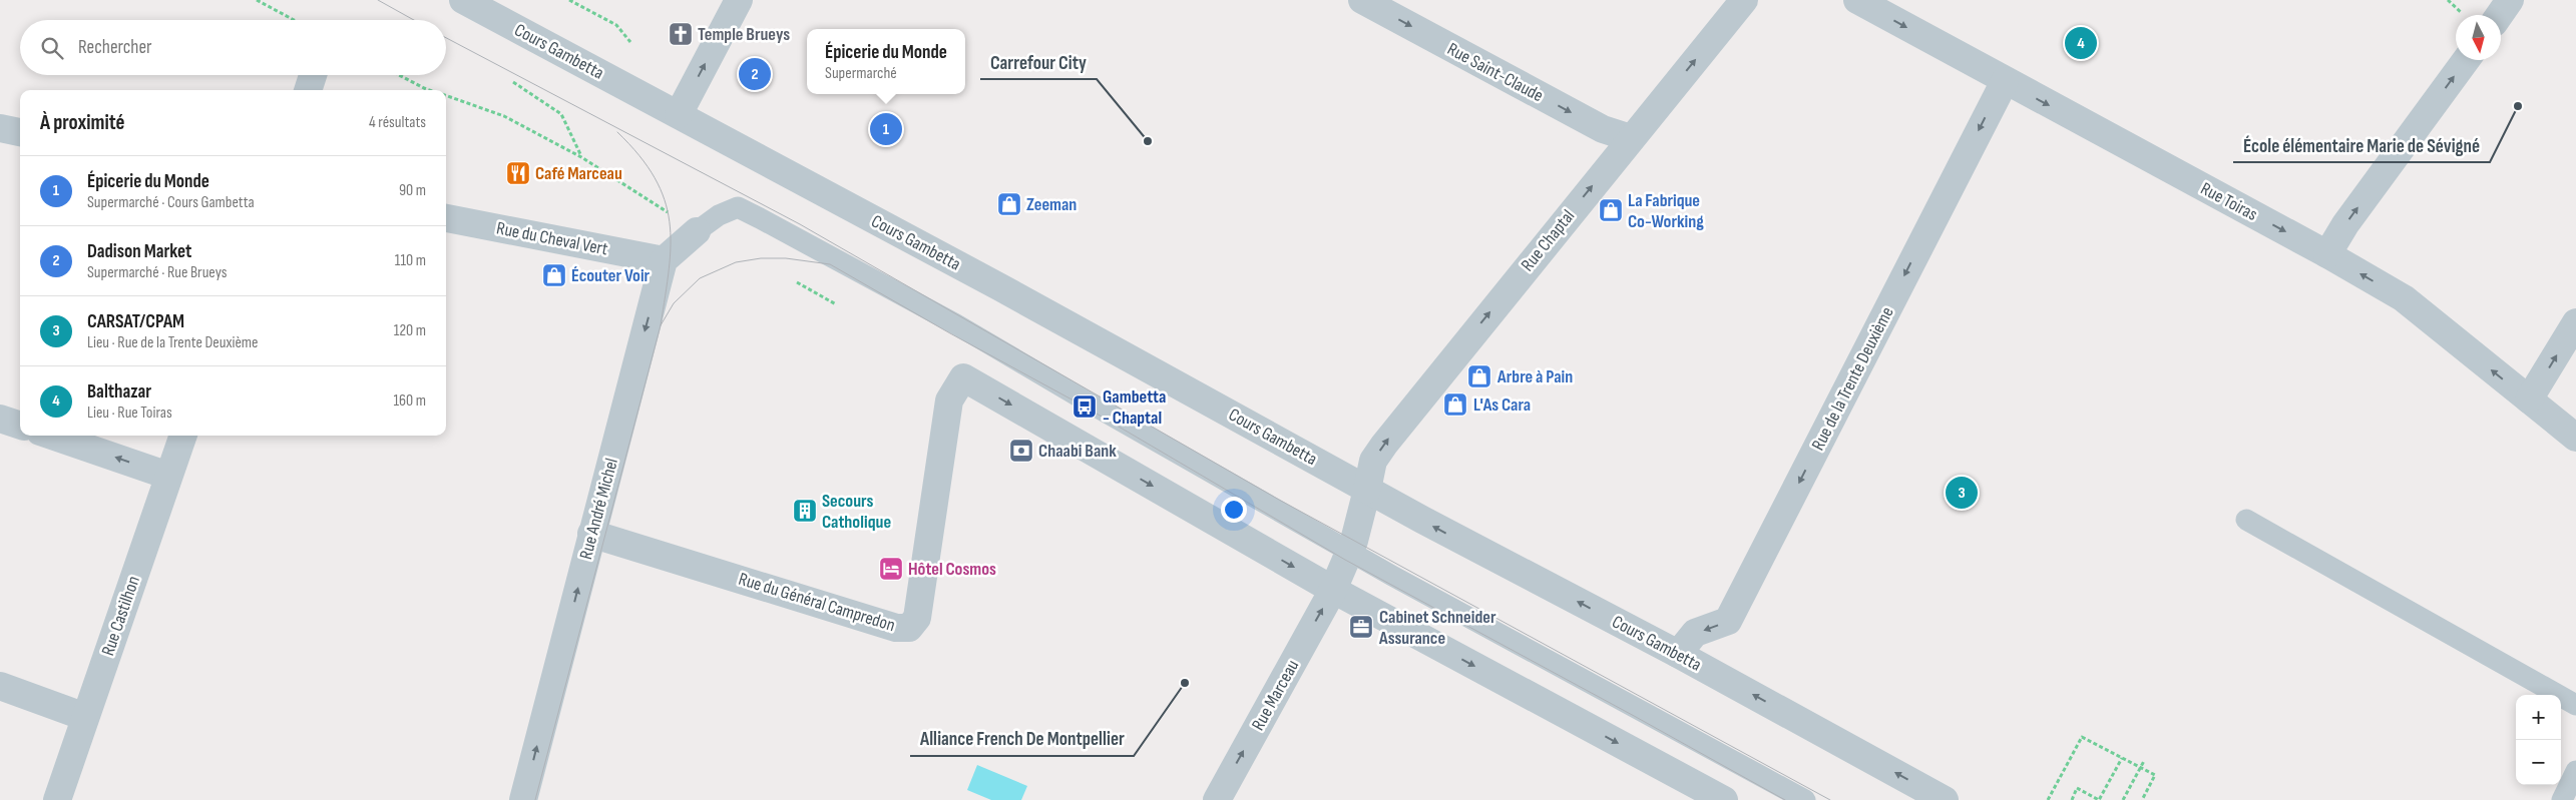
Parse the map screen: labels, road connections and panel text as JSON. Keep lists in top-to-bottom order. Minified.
{"streets":{"street":["Cours Gambetta","Rue Saint-Claude","Rue Toiras","Rue du Cheval Vert","Rue Chaptal","Rue de la Trente Deuxième","Rue André Michel","Rue du Général Campredon","Rue Castilhon","Rue Marceau"]},"crossings":[["Cours Gambetta","Rue Chaptal"],["Cours Gambetta","Rue de la Trente Deuxième"],["Rue Saint-Claude","Rue Chaptal"],["Rue Toiras","Rue de la Trente Deuxième"],["Rue du Cheval Vert","Rue André Michel"],["Rue André Michel","Rue du Général Campredon"],["Rue du Général Campredon","Rue Marceau"]],"one_way":["Rue Saint-Claude","Rue Chaptal","Rue de la Trente Deuxième","Rue Marceau"],"places":{"church":["Temple Brueys"],"other":["École élémentaire Marie de Sévigné","Carrefour City","Alliance French De Montpellier"],"restaurant":["Café Marceau"],"shop":["Zeeman","La Fabrique Co-Working","Écouter Voir","Arbre à Pain","L'As Cara"],"bus stop":["Gambetta - Chaptal"],"bank":["Chaabi Bank"],"building":["Secours Catholique"],"hotel":["Hôtel Cosmos"],"office":["Cabinet Schneider Assurance"]},"north":"bottom","page":{"search":"Rechercher","pins":["4","2","1","3"],"popup":["Épicerie du Monde","Supermarché"],"heading":["À proximité","4 résultats"],"list":[{"mark":"1","name":"Épicerie du Monde","note":"Supermarché · Cours Gambetta","value":"90 m"},{"mark":"2","name":"Dadison Market","note":"Supermarché · Rue Brueys","value":"110 m"},{"mark":"3","name":"CARSAT/CPAM","note":"Lieu · Rue de la Trente Deuxième","value":"120 m"},{"mark":"4","name":"Balthazar","note":"Lieu · Rue Toiras","value":"160 m"}],"map_buttons":["+","−"]}}
